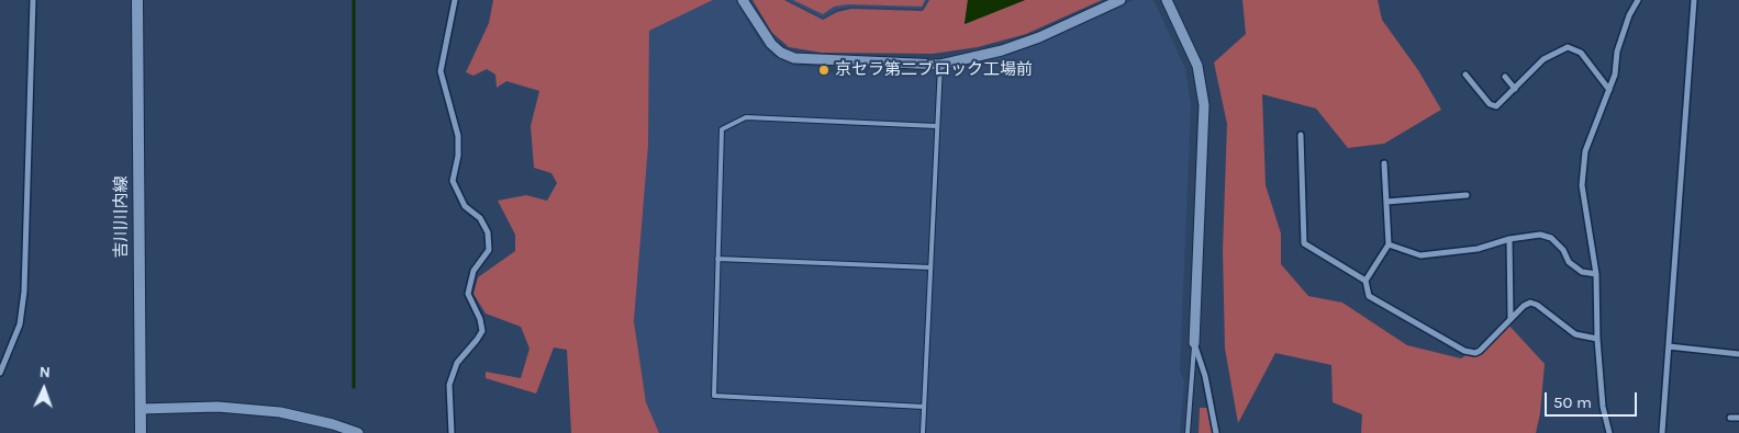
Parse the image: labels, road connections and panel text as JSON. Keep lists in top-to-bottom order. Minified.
{"streets":{"main road":["吉川川内線"]},"places":["京セラ第二ブロック工場前"],"scale_bar":"50 m","north":"top"}
